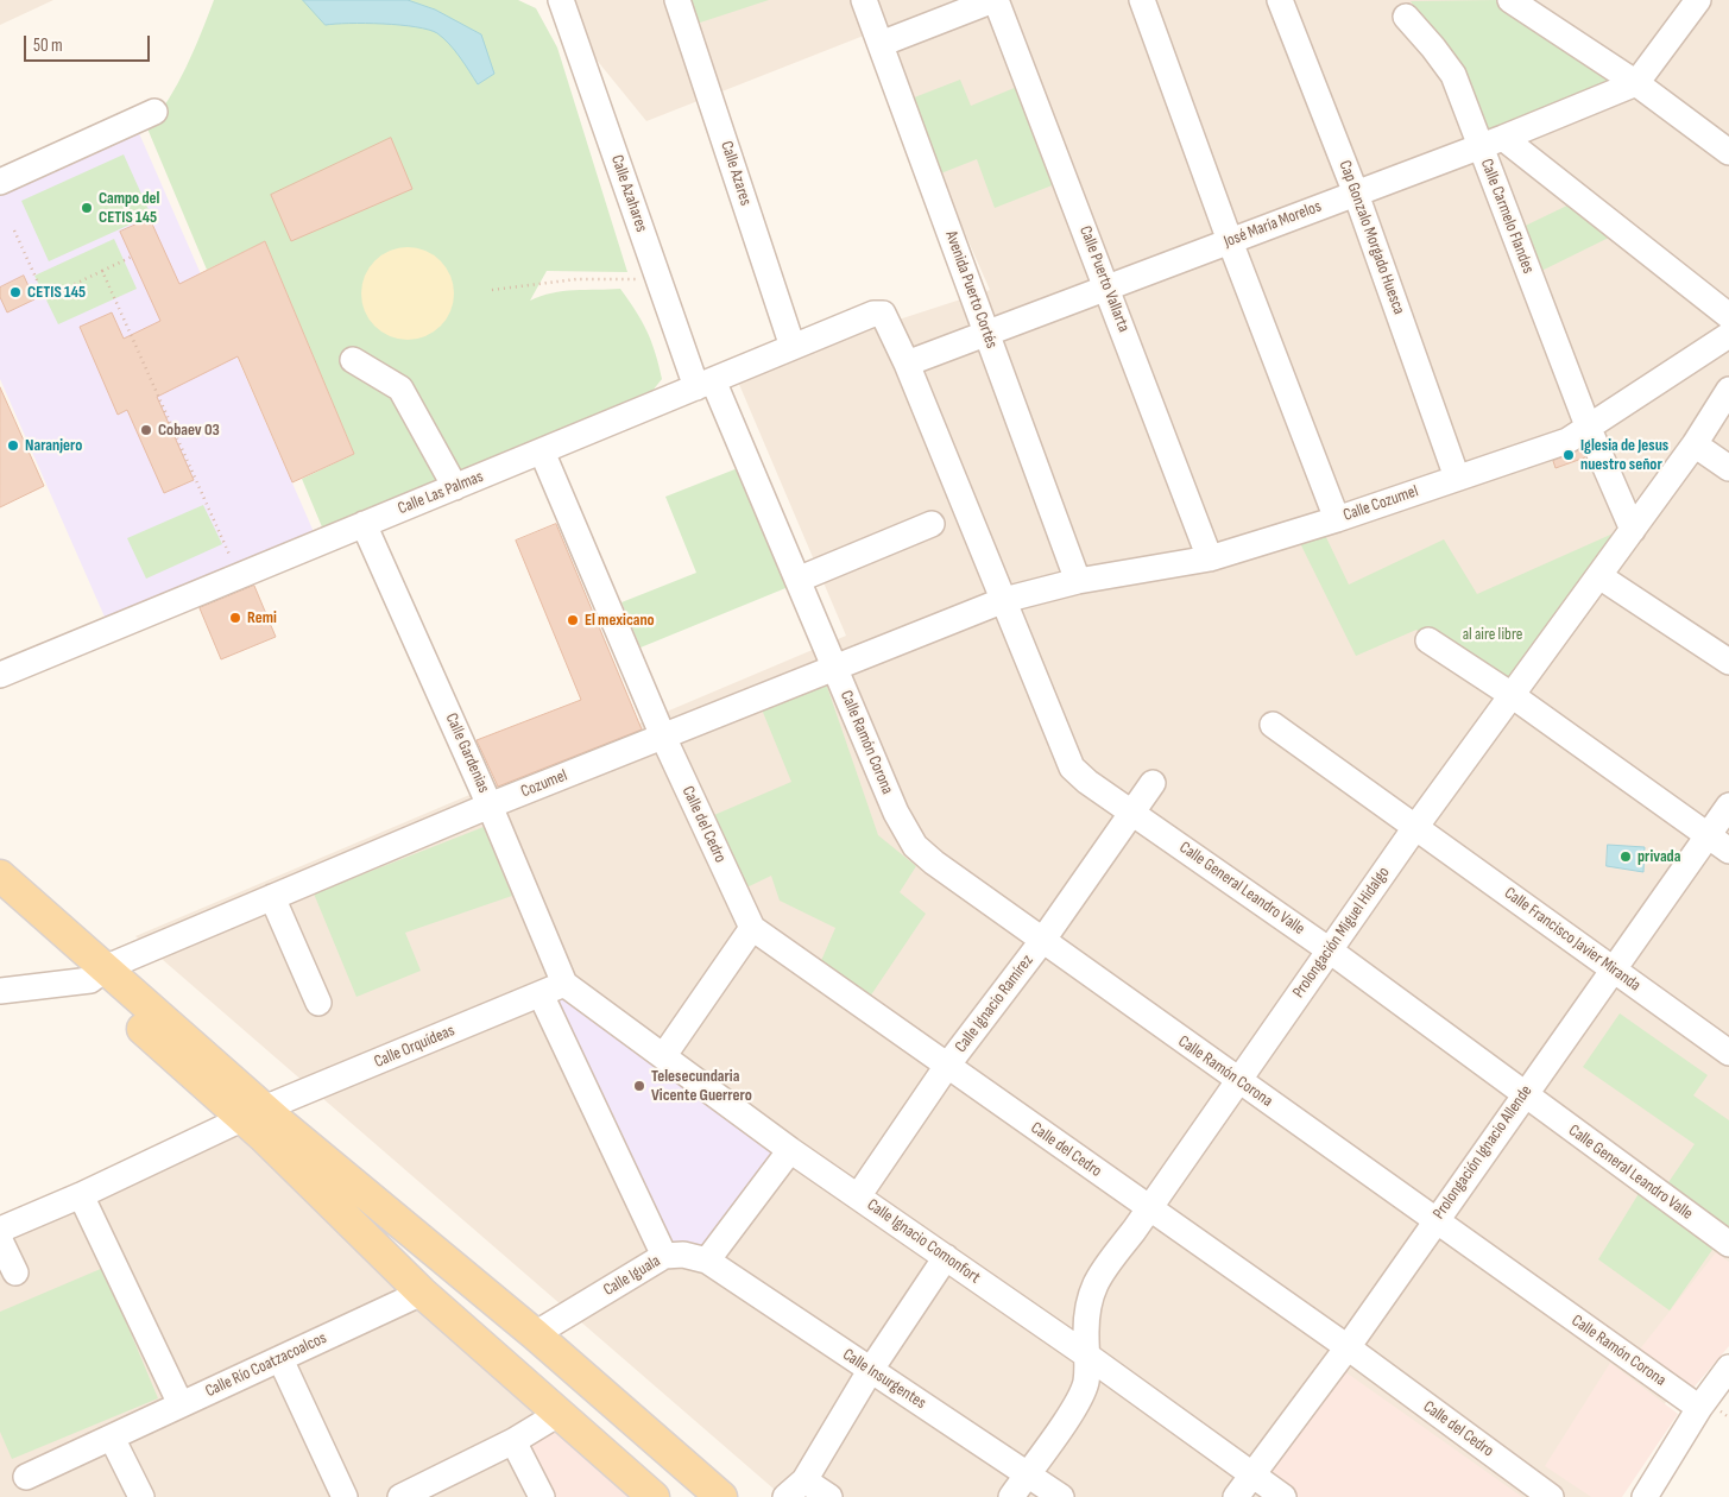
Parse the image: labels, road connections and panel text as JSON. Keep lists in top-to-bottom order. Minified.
{"streets":{"street":["Calle Azares","Calle Azahares","Calle Carmelo Flandes","José María Morelos","Cap Gonzalo Morgado Huesca","Calle Puerto Vallarta","Avenida Puerto Cortés","Calle Las Palmas","Calle Cozumel","Calle Ramón Corona","Calle Gardenias","Cozumel","Calle del Cedro","Calle General Leandro Valle","Prolongación Miguel Hidalgo","Calle Francisco Javier Miranda","Calle Ignacio Ramírez","Calle Orquídeas","Prolongación Ignacio Allende","Calle Ignacio Comonfort","Calle Iguala","Calle Río Coatzacoalcos","Calle Insurgentes"]},"crossings":[["Calle Azares","Calle Las Palmas"],["Calle Azahares","Calle Las Palmas"],["Calle Azahares","Calle Ramón Corona"],["Calle Carmelo Flandes","José María Morelos"],["Calle Carmelo Flandes","Calle Cozumel"],["Calle Carmelo Flandes","Prolongación Miguel Hidalgo"],["José María Morelos","Cap Gonzalo Morgado Huesca"],["José María Morelos","Calle Puerto Vallarta"],["José María Morelos","Avenida Puerto Cortés"],["José María Morelos","Calle General Leandro Valle"],["Cap Gonzalo Morgado Huesca","Calle Cozumel"],["Calle Puerto Vallarta","Calle Cozumel"],["Avenida Puerto Cortés","Calle Cozumel"],["Calle Las Palmas","Calle Gardenias"],["Calle Las Palmas","Calle del Cedro"],["Calle Las Palmas","Calle General Leandro Valle"],["Calle Cozumel","Cozumel"],["Calle Cozumel","Calle General Leandro Valle"],["Calle Ramón Corona","Cozumel"],["Calle Ramón Corona","Prolongación Miguel Hidalgo"],["Calle Ramón Corona","Calle Ignacio Ramírez"],["Calle Ramón Corona","Prolongación Ignacio Allende"],["Calle Gardenias","Cozumel"],["Calle Gardenias","Calle Orquídeas"],["Calle Gardenias","Calle Ignacio Comonfort"],["Cozumel","Calle del Cedro"],["Cozumel","Calle General Leandro Valle"],["Calle del Cedro","Prolongación Miguel Hidalgo"],["Calle del Cedro","Calle Ignacio Ramírez"],["Calle del Cedro","Prolongación Ignacio Allende"],["Calle General Leandro Valle","Prolongación Miguel Hidalgo"],["Calle General Leandro Valle","Calle Ignacio Ramírez"],["Calle General Leandro Valle","Prolongación Ignacio Allende"],["Prolongación Miguel Hidalgo","Calle Francisco Javier Miranda"],["Prolongación Miguel Hidalgo","Calle Ignacio Comonfort"],["Prolongación Miguel Hidalgo","Calle Insurgentes"],["Calle Francisco Javier Miranda","Prolongación Ignacio Allende"],["Calle Ignacio Ramírez","Calle Ignacio Comonfort"],["Calle Orquídeas","Calle Ignacio Comonfort"],["Prolongación Ignacio Allende","Calle Ignacio Comonfort"],["Calle Iguala","Calle Insurgentes"]],"parks":["al aire libre"],"places":["Campo del CETIS 145","CETIS 145","Cobaev 03","Naranjero","Iglesia de Jesus nuestro señor","Remi","El mexicano","privada","Telesecundaria Vicente Guerrero"],"scale_bar":"50 m"}
